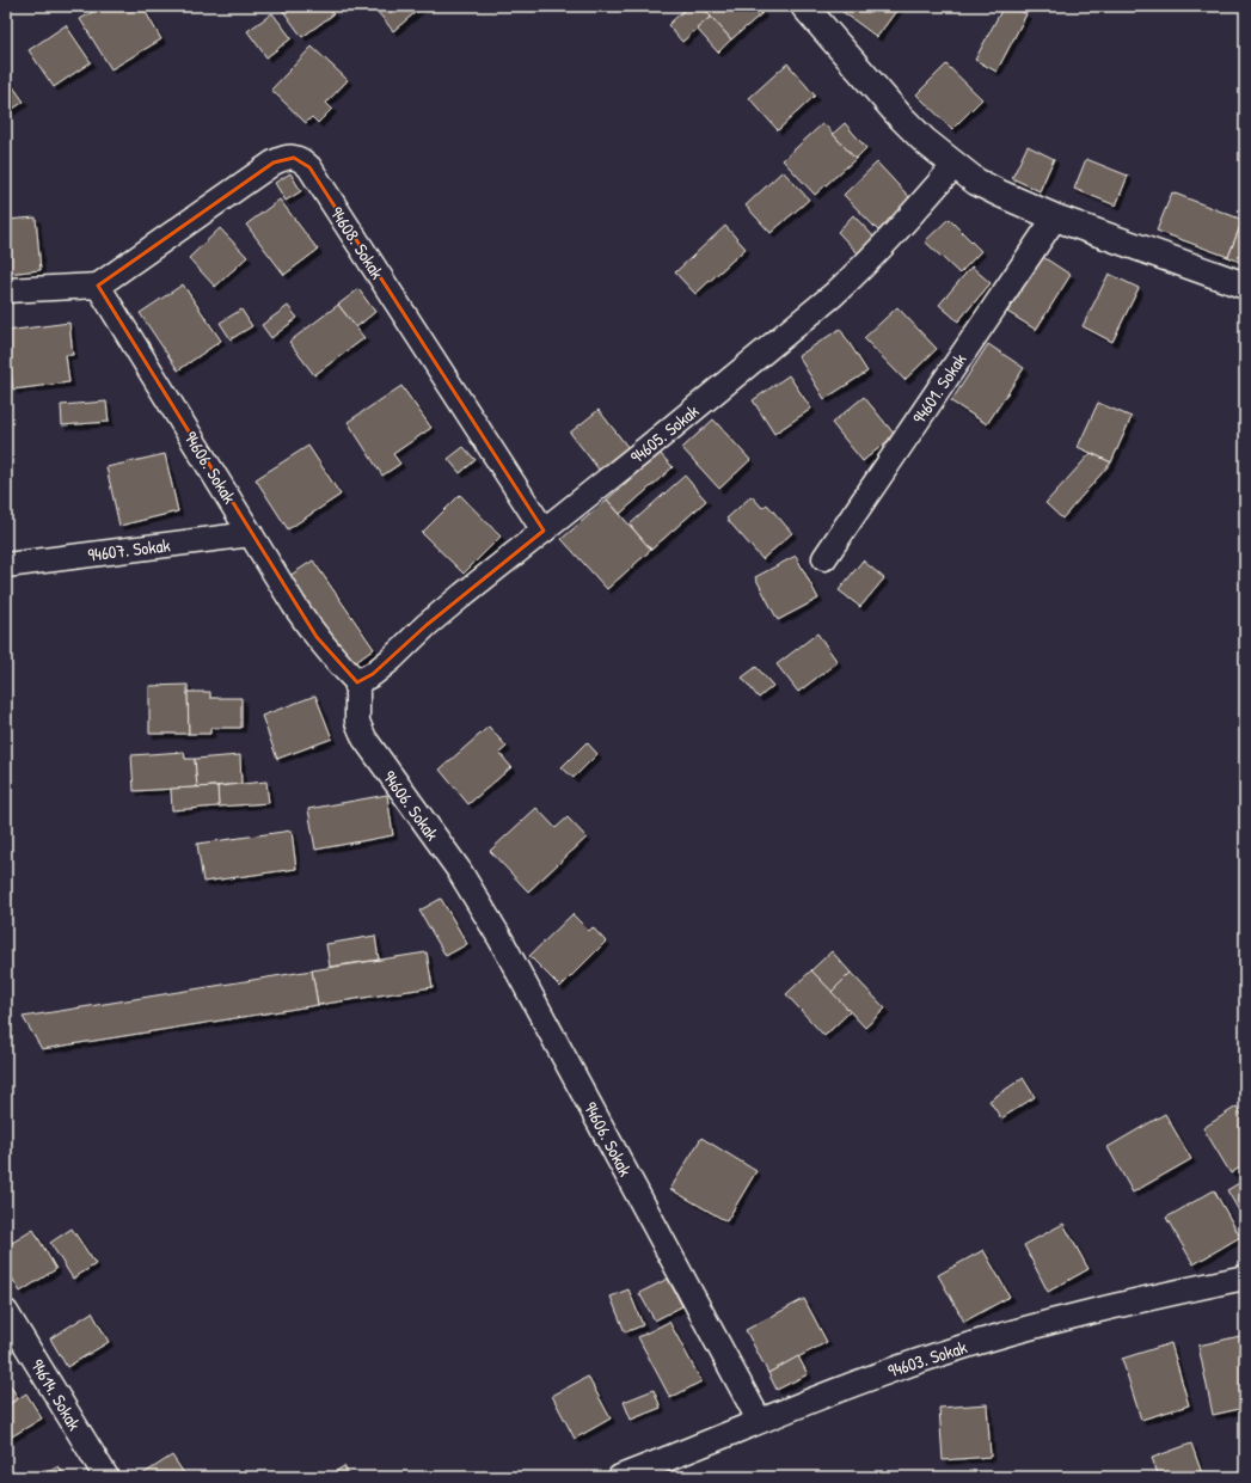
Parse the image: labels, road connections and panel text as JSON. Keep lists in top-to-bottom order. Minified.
{"streets":{"street":["94608. Sokak","94601. Sokak","94605. Sokak","94606. Sokak","94607. Sokak","94603. Sokak","94614. Sokak"]},"crossings":[["94608. Sokak","94605. Sokak"],["94608. Sokak","94606. Sokak"],["94605. Sokak","94606. Sokak"],["94606. Sokak","94607. Sokak"],["94606. Sokak","94603. Sokak"]]}
